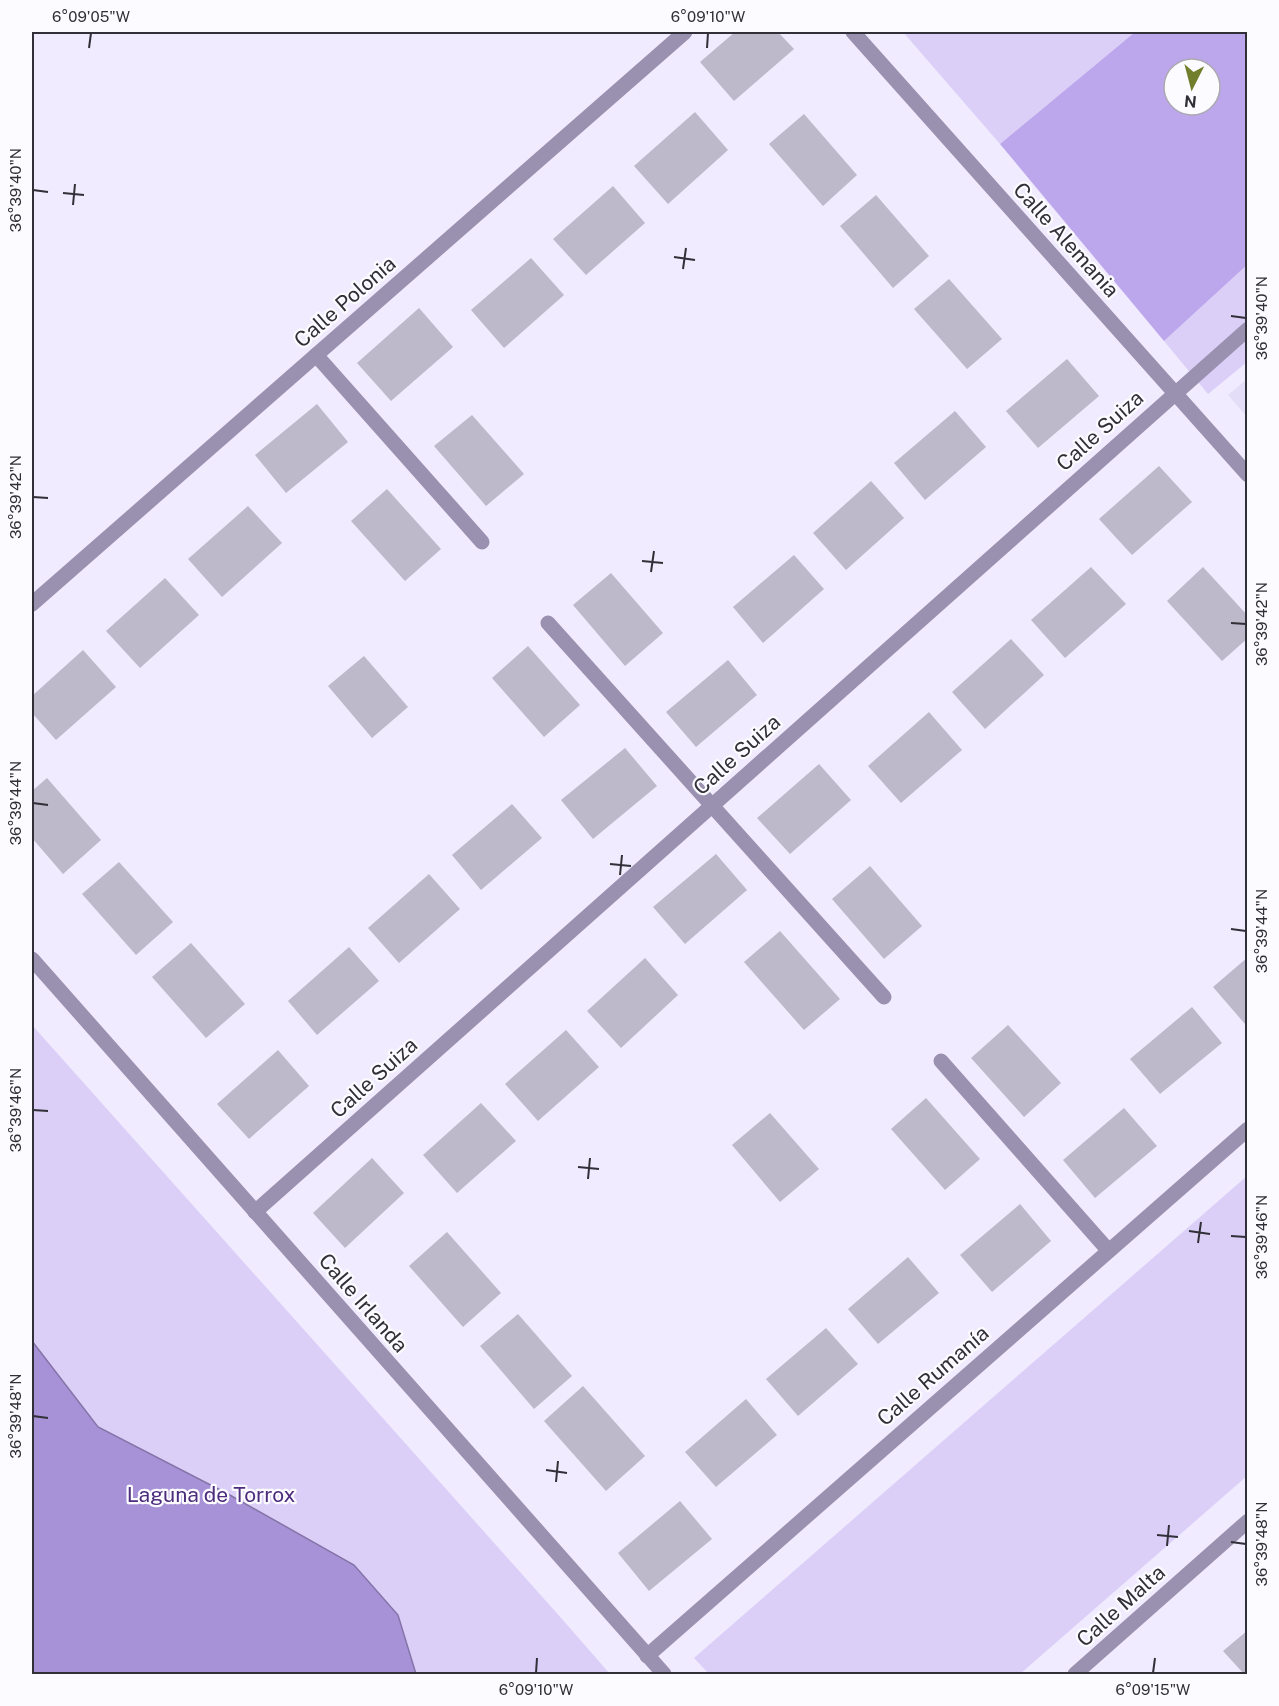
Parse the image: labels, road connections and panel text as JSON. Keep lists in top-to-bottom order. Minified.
{"streets":{"street":["Calle Alemania","Calle Polonia","Calle Suiza","Calle Irlanda","Calle Rumanía","Calle Malta"]},"crossings":[["Calle Alemania","Calle Suiza"],["Calle Suiza","Calle Irlanda"],["Calle Irlanda","Calle Rumanía"]],"parks":["Laguna de Torrox"],"north":"bottom","coordinates":["6°09'05\"W","6°09'10\"W","36°39'40\"N","36°39'42\"N","36°39'44\"N","36°39'46\"N","36°39'48\"N","6°09'15\"W"]}
